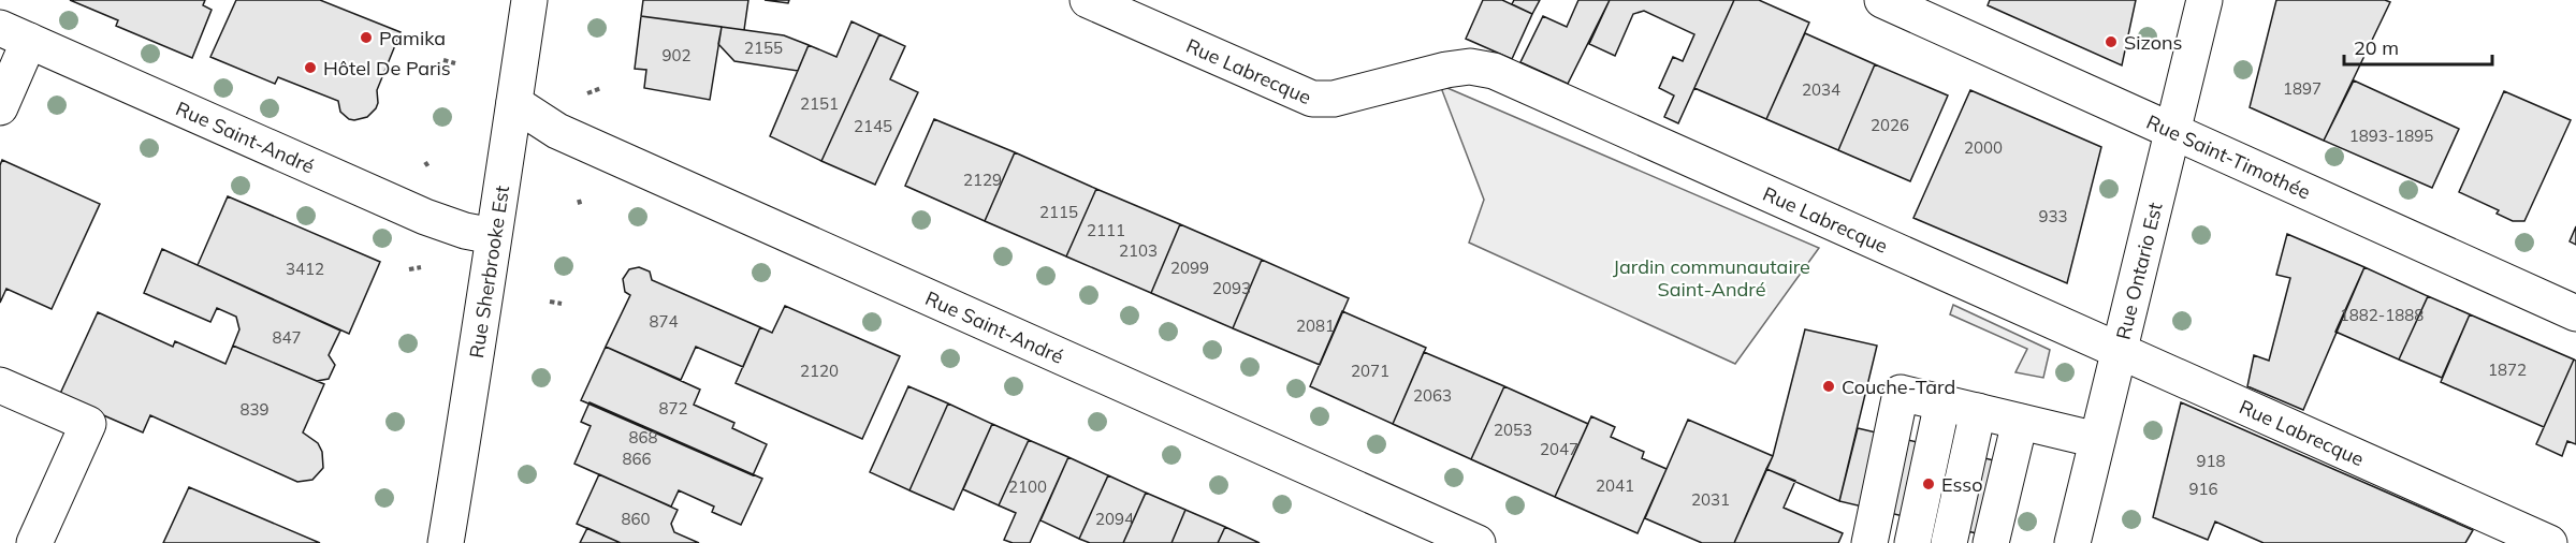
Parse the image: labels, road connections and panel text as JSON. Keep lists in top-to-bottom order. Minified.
{"streets":{"street":["Rue Labrecque","Rue Saint-André","Rue Saint-Timothée","Rue Sherbrooke Est","Rue Ontario Est"]},"crossings":[["Rue Labrecque","Rue Ontario Est"],["Rue Saint-André","Rue Sherbrooke Est"],["Rue Saint-Timothée","Rue Ontario Est"]],"parks":["Jardin communautaire Saint-André"],"places":["Pamika","Sizons","Hôtel De Paris","Couche-Tard","Esso"],"house_numbers":["2155","902","1897","2034","2151","2026","2145","1893-1895","2000","2129","2115","933","2111","2103","2099","3412","2093","1882-1888","874","2081","847","1872","2120","2071","2063","872","839","2053","868","2047","866","918","2041","2100","916","2031","860","2094"],"scale_bar":"20 m"}
